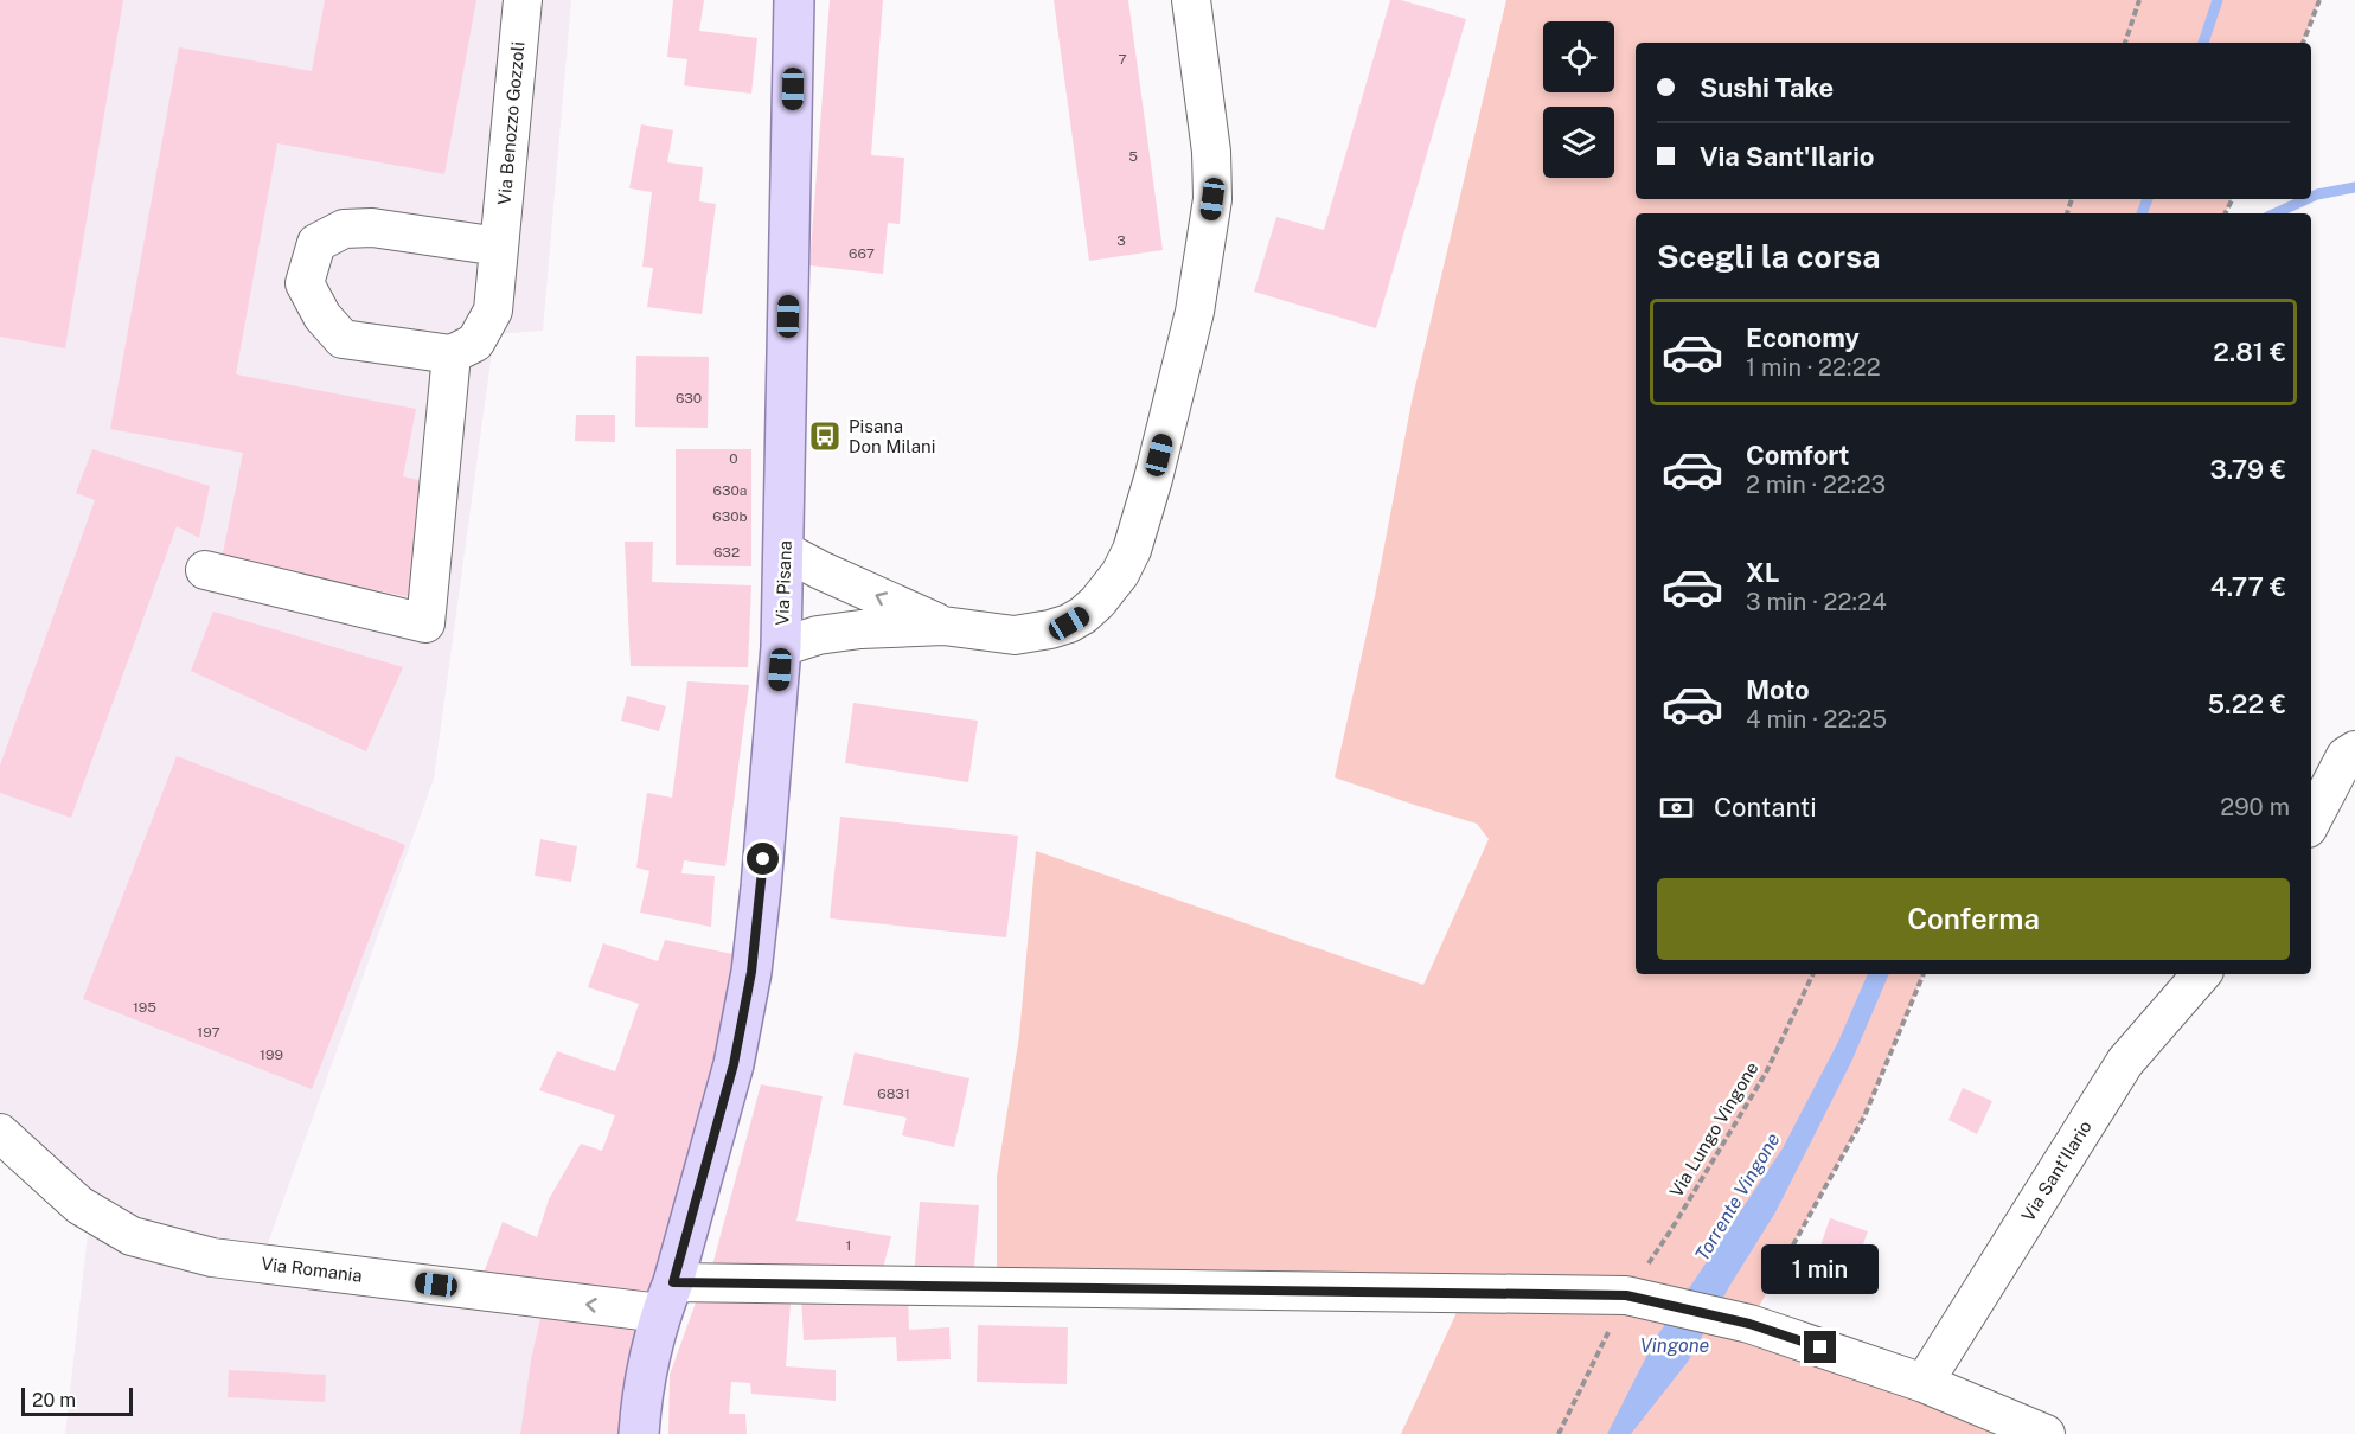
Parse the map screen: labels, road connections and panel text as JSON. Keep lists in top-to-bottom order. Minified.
{"streets":{"main road":["Via Pisana"],"street":["Via Benozzo Gozzoli","Via Sant'Ilario","Via Romania"],"path":["Via Lungo Vingone"]},"crossings":[["Via Pisana","Via Romania"]],"one_way":["Via Romania"],"water":["Torrente Vingone","Vingone"],"places":{"bus stop":["Pisana Don Milani"]},"house_numbers":["7","5","3","667","630","0","630a","630b","632","195","197","199","6831","1"],"scale_bar":"20 m","page":{"banner":["Sushi Take","Via Sant'Ilario"],"heading":"Scegli la corsa","list":[{"name":"Economy","note":"1 min · 22:22","value":"2.81 €"},{"name":"Comfort","note":"2 min · 22:23","value":"3.79 €"},{"name":"XL","note":"3 min · 22:24","value":"4.77 €"},{"name":"Moto","note":"4 min · 22:25","value":"5.22 €"}],"pay":["Contanti","290 m"],"buttons":"Conferma","bubble":"1 min","scale":"20 m"}}
